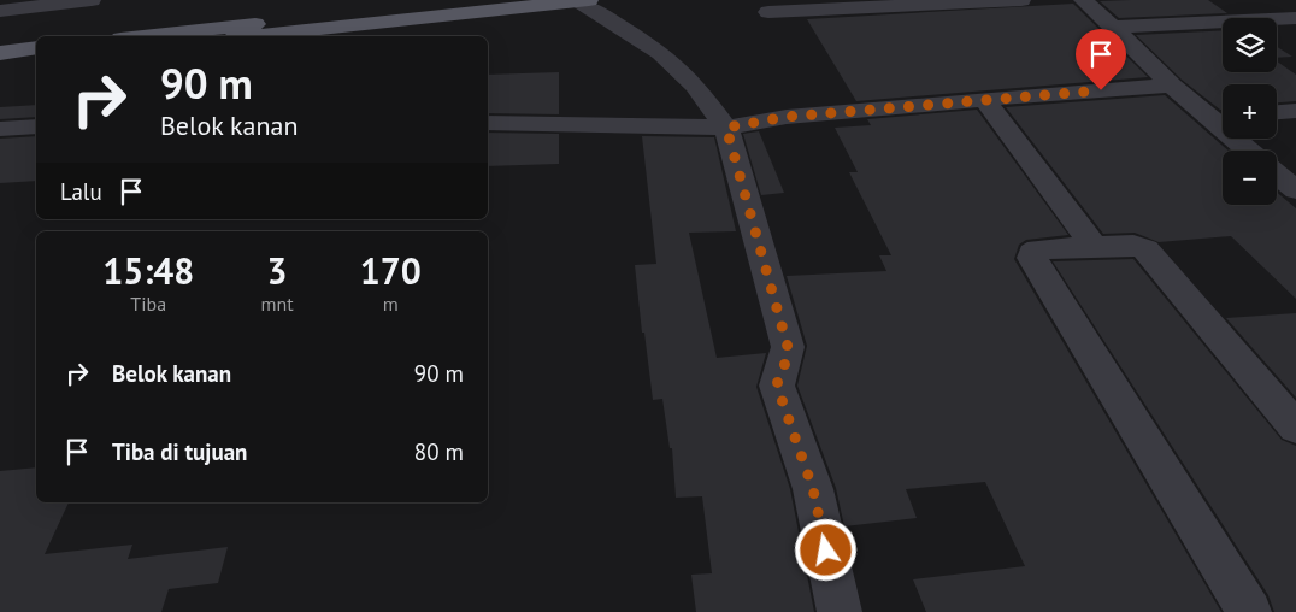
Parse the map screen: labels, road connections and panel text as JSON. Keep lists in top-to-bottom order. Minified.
{"page":{"map_buttons":["+","−"],"turn":["90 m","Belok kanan"],"then":"Lalu","eta":["15:48","Tiba","3","mnt","170","m"],"list":[{"name":"Belok kanan","value":"90 m"},{"name":"Tiba di tujuan","value":"80 m"}]}}
